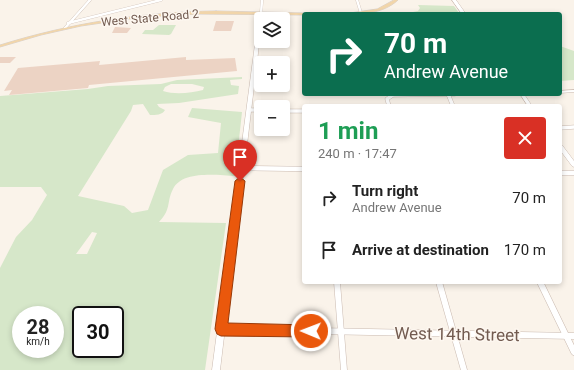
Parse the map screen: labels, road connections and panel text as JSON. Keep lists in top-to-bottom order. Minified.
{"streets":{"main road":["West State Road 2"],"street":["West 14th Street"]},"page":{"map_buttons":["+","−"],"turn":["70 m","Andrew Avenue"],"heading":["1 min","240 m · 17:47"],"list":[{"name":"Turn right","note":"Andrew Avenue","value":"70 m"},{"name":"Arrive at destination","value":"170 m"}],"speed":"28 km/h","limit":"30"}}
